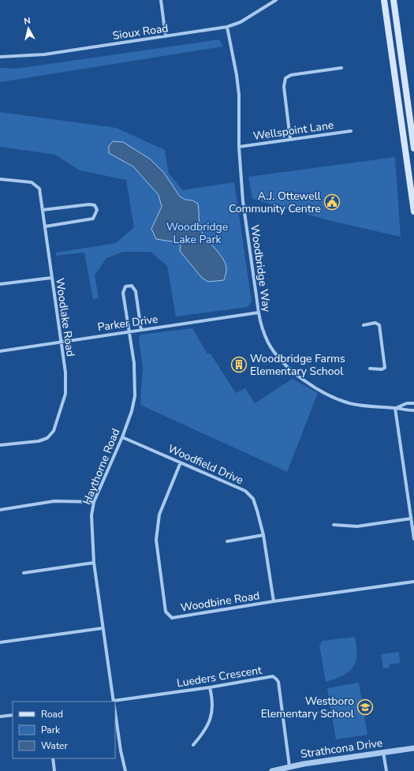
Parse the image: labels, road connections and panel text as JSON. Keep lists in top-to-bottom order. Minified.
{"streets":{"street":["Sioux Road","Wellspoint Lane","Woodbridge Way","Woodlake Road","Parker Drive","Woodfield Drive","Haythorne Road","Woodbine Road","Lueders Crescent","Strathcona Drive"]},"crossings":[["Sioux Road","Woodbridge Way"],["Wellspoint Lane","Woodbridge Way"],["Woodbridge Way","Parker Drive"],["Woodlake Road","Parker Drive"],["Parker Drive","Haythorne Road"],["Woodfield Drive","Haythorne Road"],["Woodfield Drive","Woodbine Road"],["Haythorne Road","Lueders Crescent"],["Lueders Crescent","Strathcona Drive"]],"parks":["Woodbridge Lake Park"],"places":{"public building":["A.J. Ottewell Community Centre"],"building":["Woodbridge Farms Elementary School"],"school or university":["Westboro Elementary School"]},"legend":["Road","Park","Water"],"north":"top"}
